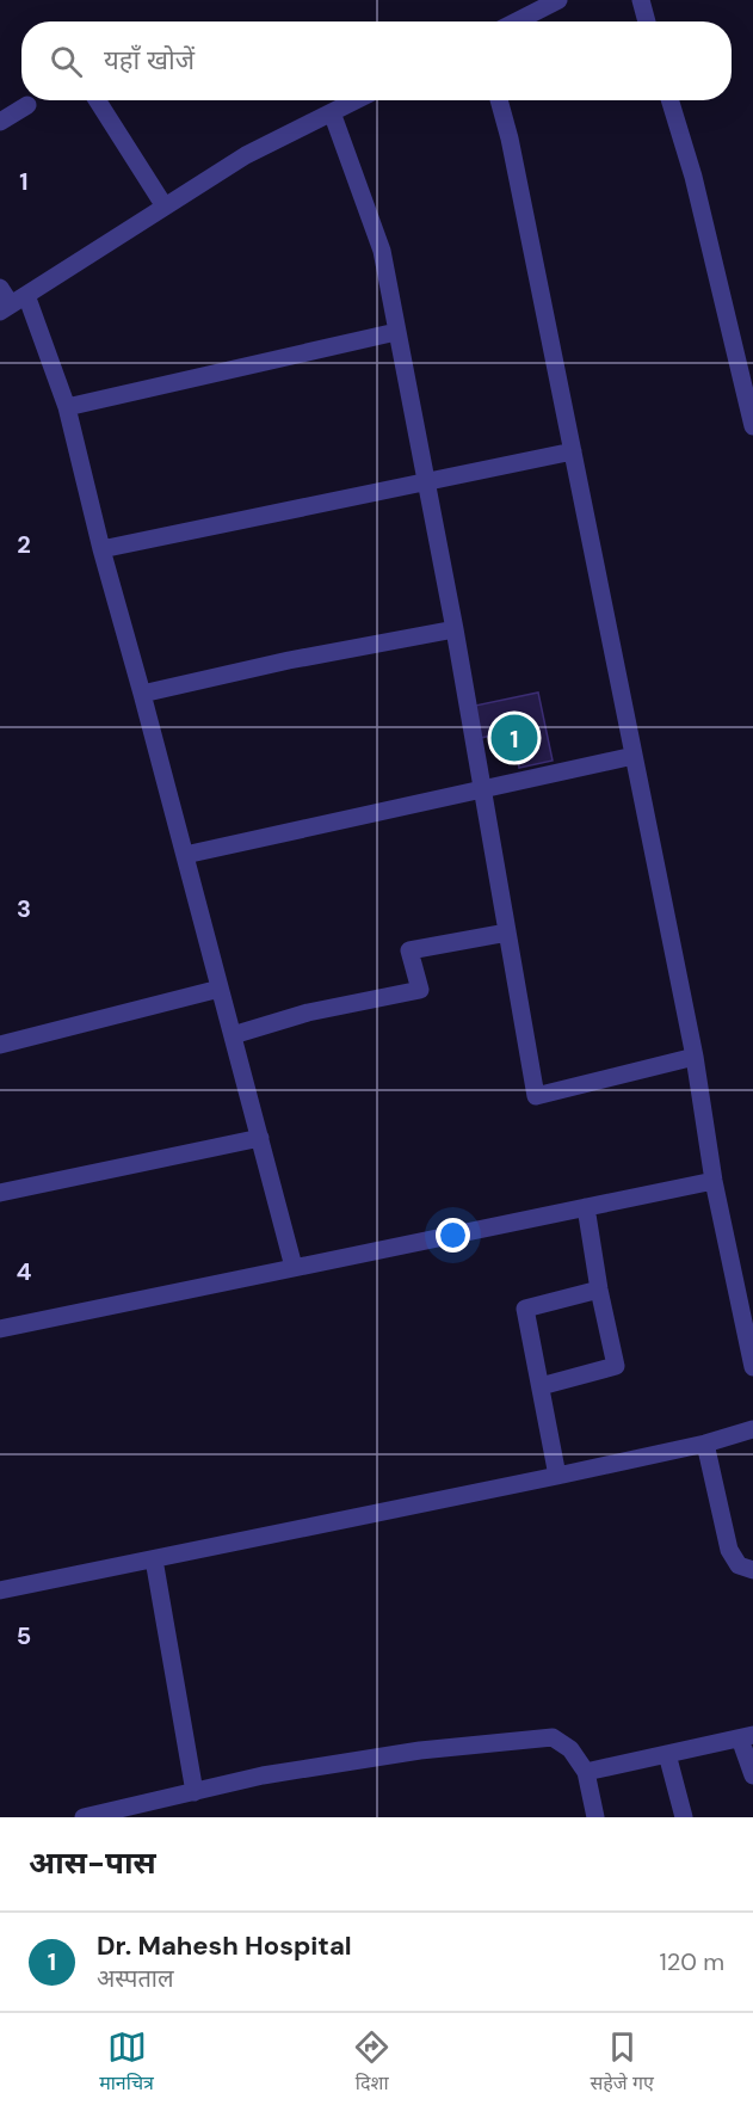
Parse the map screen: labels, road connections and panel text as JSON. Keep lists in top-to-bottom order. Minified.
{"page":{"search":"यहाँ खोजें","pins":"1","heading":"आस-पास","list":[{"mark":"1","name":"Dr. Mahesh Hospital","note":"अस्पताल","value":"120 m"}],"nav":["मानचित्र","दिशा","सहेजे गए"]},"grid":{"rows":["1","2","3","4","5"]}}
